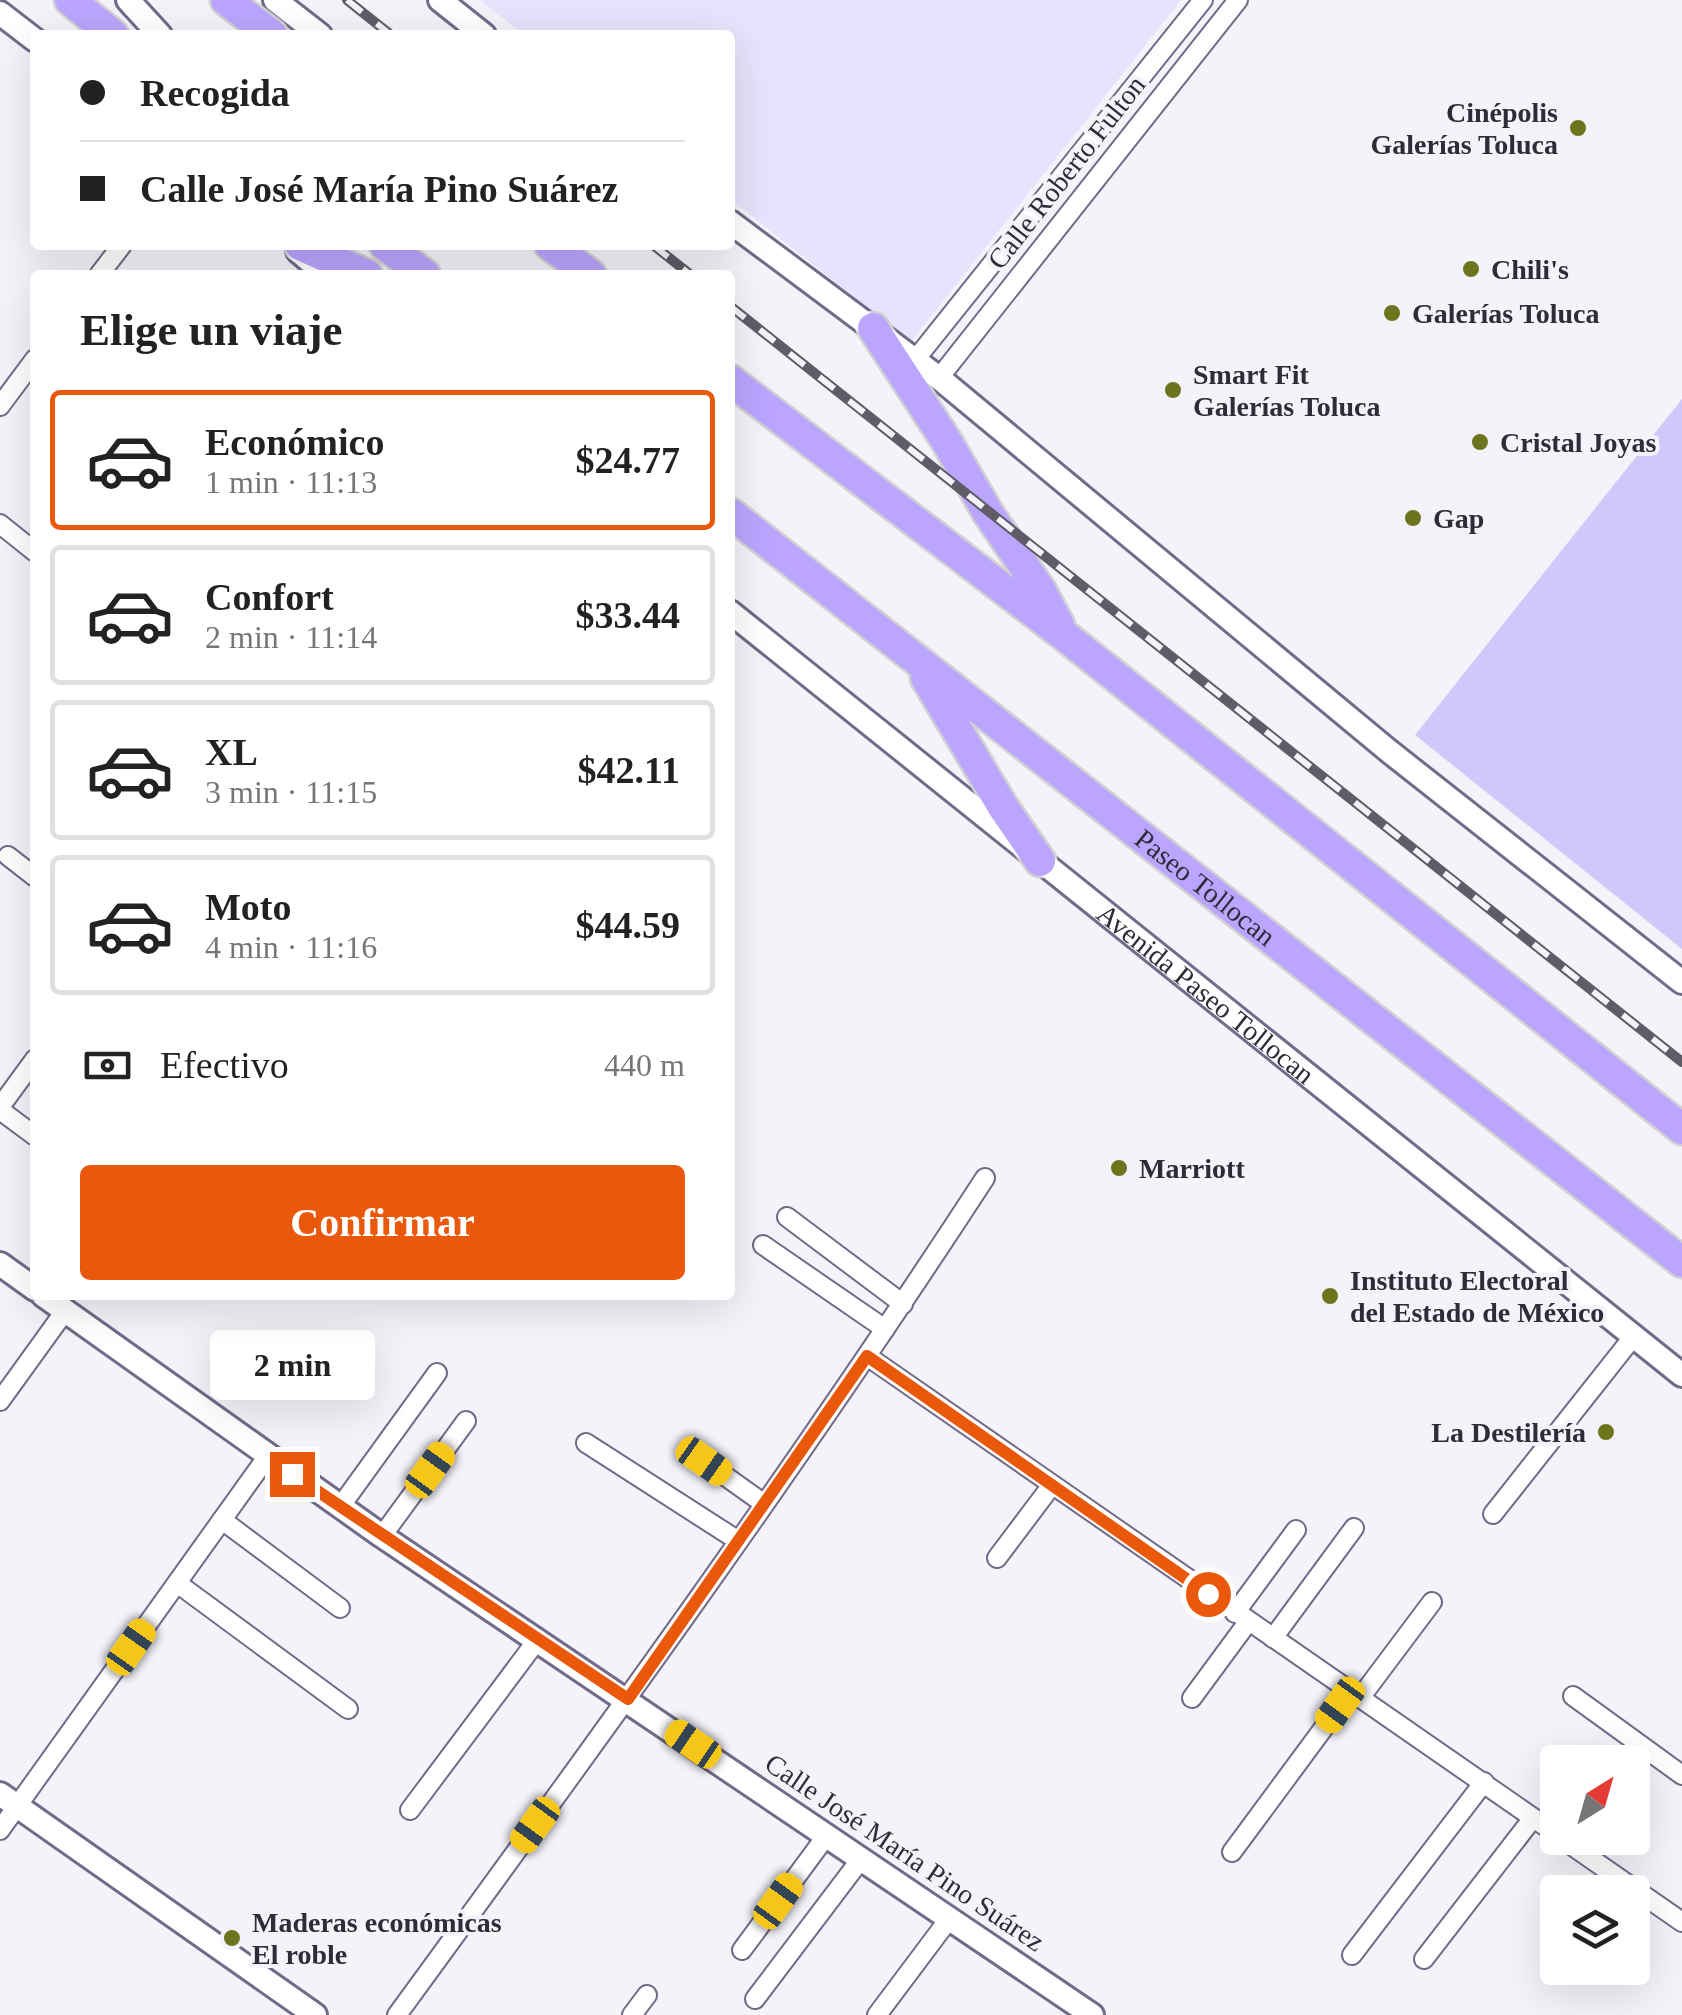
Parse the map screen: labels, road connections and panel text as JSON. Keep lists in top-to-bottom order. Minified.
{"streets":{"highway":["Paseo Tollocan"],"main road":["Avenida Paseo Tollocan","Calle José María Pino Suárez"],"street":["Calle Roberto Fulton"]},"places":["Cinépolis Galerías Toluca","Chili's","Galerías Toluca","Smart Fit Galerías Toluca","Cristal Joyas","Gap","Marriott","Instituto Electoral del Estado de México","La Destilería","Maderas económicas El roble"],"north":"top right","page":{"banner":["Recogida","Calle José María Pino Suárez"],"heading":"Elige un viaje","list":[{"name":"Económico","note":"1 min · 11:13","value":"$24.77"},{"name":"Confort","note":"2 min · 11:14","value":"$33.44"},{"name":"XL","note":"3 min · 11:15","value":"$42.11"},{"name":"Moto","note":"4 min · 11:16","value":"$44.59"}],"pay":["Efectivo","440 m"],"buttons":"Confirmar","bubble":"2 min"}}
